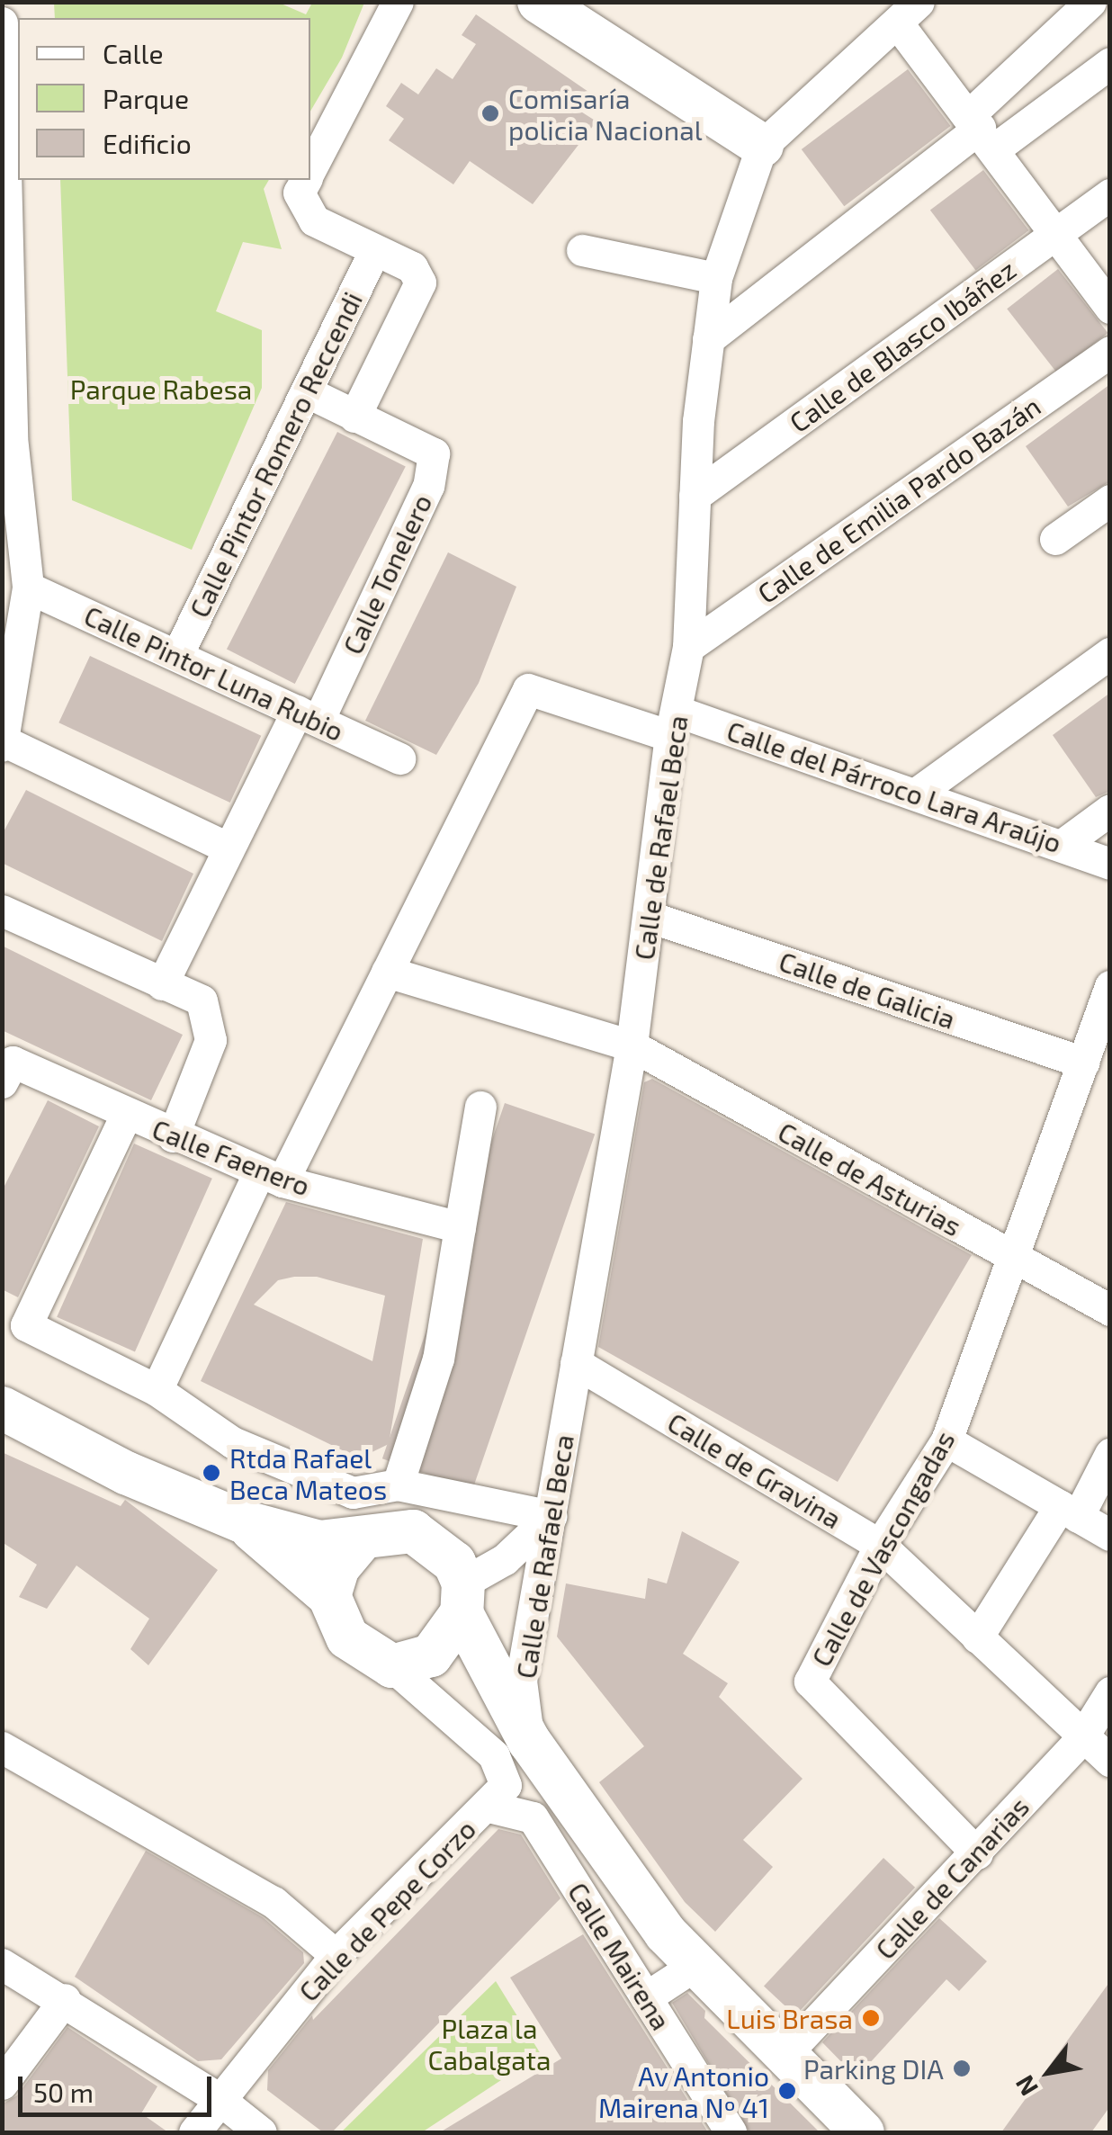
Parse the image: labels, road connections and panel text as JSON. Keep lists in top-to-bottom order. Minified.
{"streets":{"street":["Calle de Blasco Ibáñez","Calle Pintor Romero Reccendi","Calle de Emilia Pardo Bazán","Calle Tonelero","Calle Pintor Luna Rubio","Calle del Párroco Lara Araújo","Calle de Rafael Beca","Calle de Galicia","Calle Faenero","Calle de Asturias","Calle de Gravina","Calle de Vascongadas","Calle de Canarias","Calle de Pepe Corzo","Calle Mairena"]},"crossings":[["Calle de Blasco Ibáñez","Calle de Rafael Beca"],["Calle Pintor Romero Reccendi","Calle Tonelero"],["Calle Pintor Romero Reccendi","Calle Pintor Luna Rubio"],["Calle de Emilia Pardo Bazán","Calle de Rafael Beca"],["Calle Tonelero","Calle Pintor Luna Rubio"],["Calle del Párroco Lara Araújo","Calle de Rafael Beca"],["Calle del Párroco Lara Araújo","Calle de Asturias"],["Calle de Rafael Beca","Calle de Galicia"],["Calle de Rafael Beca","Calle de Asturias"],["Calle de Rafael Beca","Calle de Gravina"],["Calle de Galicia","Calle de Vascongadas"],["Calle de Asturias","Calle de Vascongadas"],["Calle de Gravina","Calle de Vascongadas"],["Calle de Gravina","Calle de Canarias"],["Calle de Vascongadas","Calle de Canarias"],["Calle de Pepe Corzo","Calle Mairena"]],"parks":["Parque Rabesa","Plaza la Cabalgata"],"places":["Comisaría policia Nacional","Rtda Rafael Beca Mateos","Luis Brasa","Parking DIA","Av Antonio Mairena Nº 41"],"legend":["Calle","Parque","Edificio"],"scale_bar":"50 m","north":"bottom left"}
